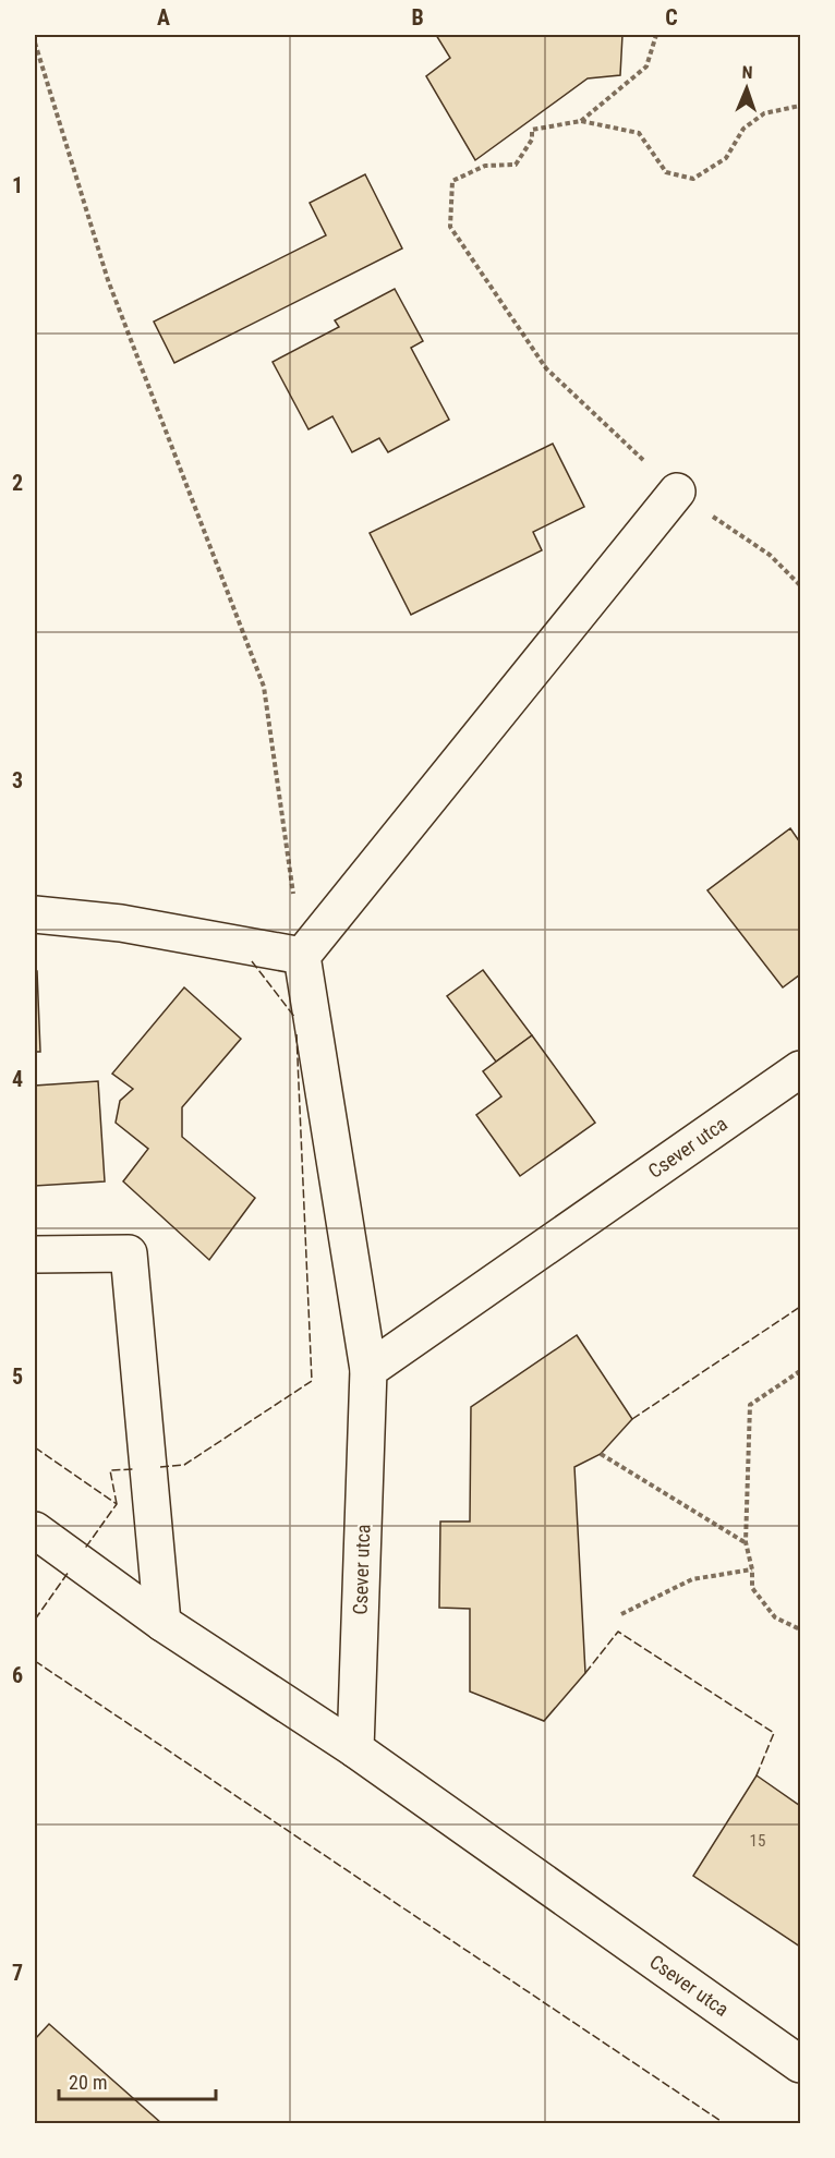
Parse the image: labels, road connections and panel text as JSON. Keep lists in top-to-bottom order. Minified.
{"streets":{"street":["Csever utca"]},"house_numbers":["15"],"scale_bar":"20 m","north":"top","grid":{"columns":["A","B","C"],"rows":["1","2","3","4","5","6","7"]}}
